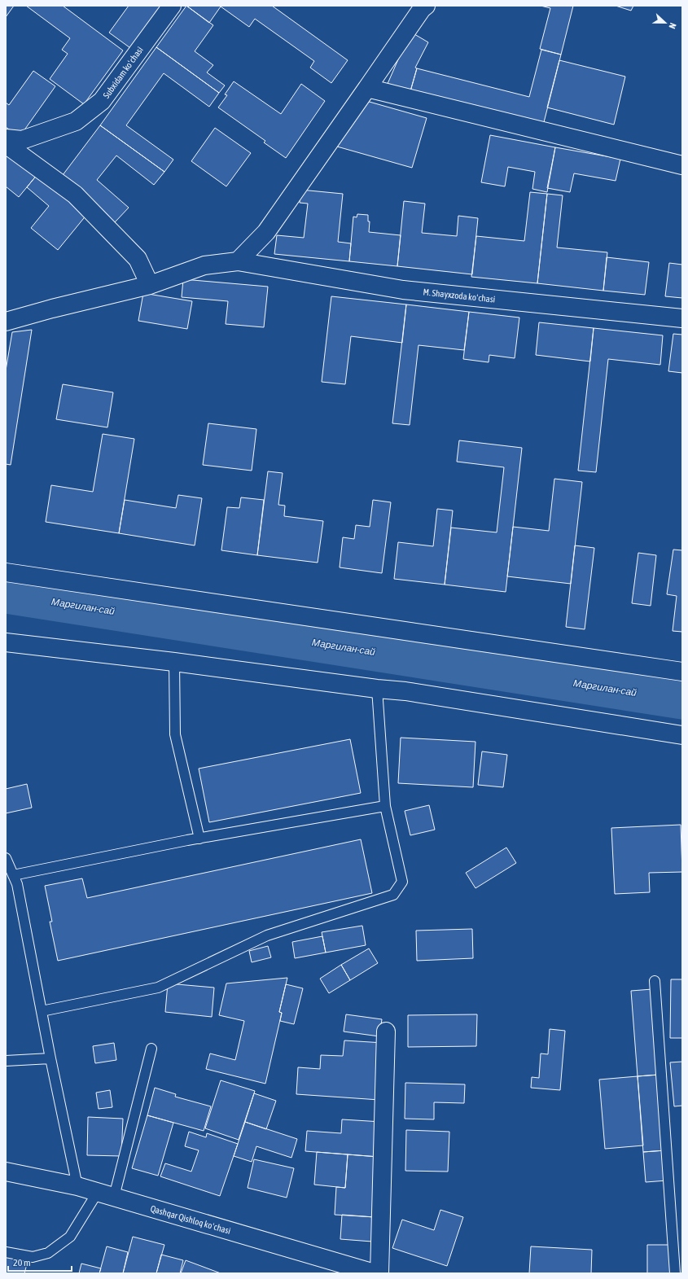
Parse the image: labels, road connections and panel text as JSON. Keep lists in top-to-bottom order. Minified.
{"streets":{"street":["Subxidam koʻchasi","M. Shayxzoda koʻchasi","Qashqar Qishloq koʻchasi"]},"water":["Маргилан-сай"],"scale_bar":"20 m","north":"right"}
